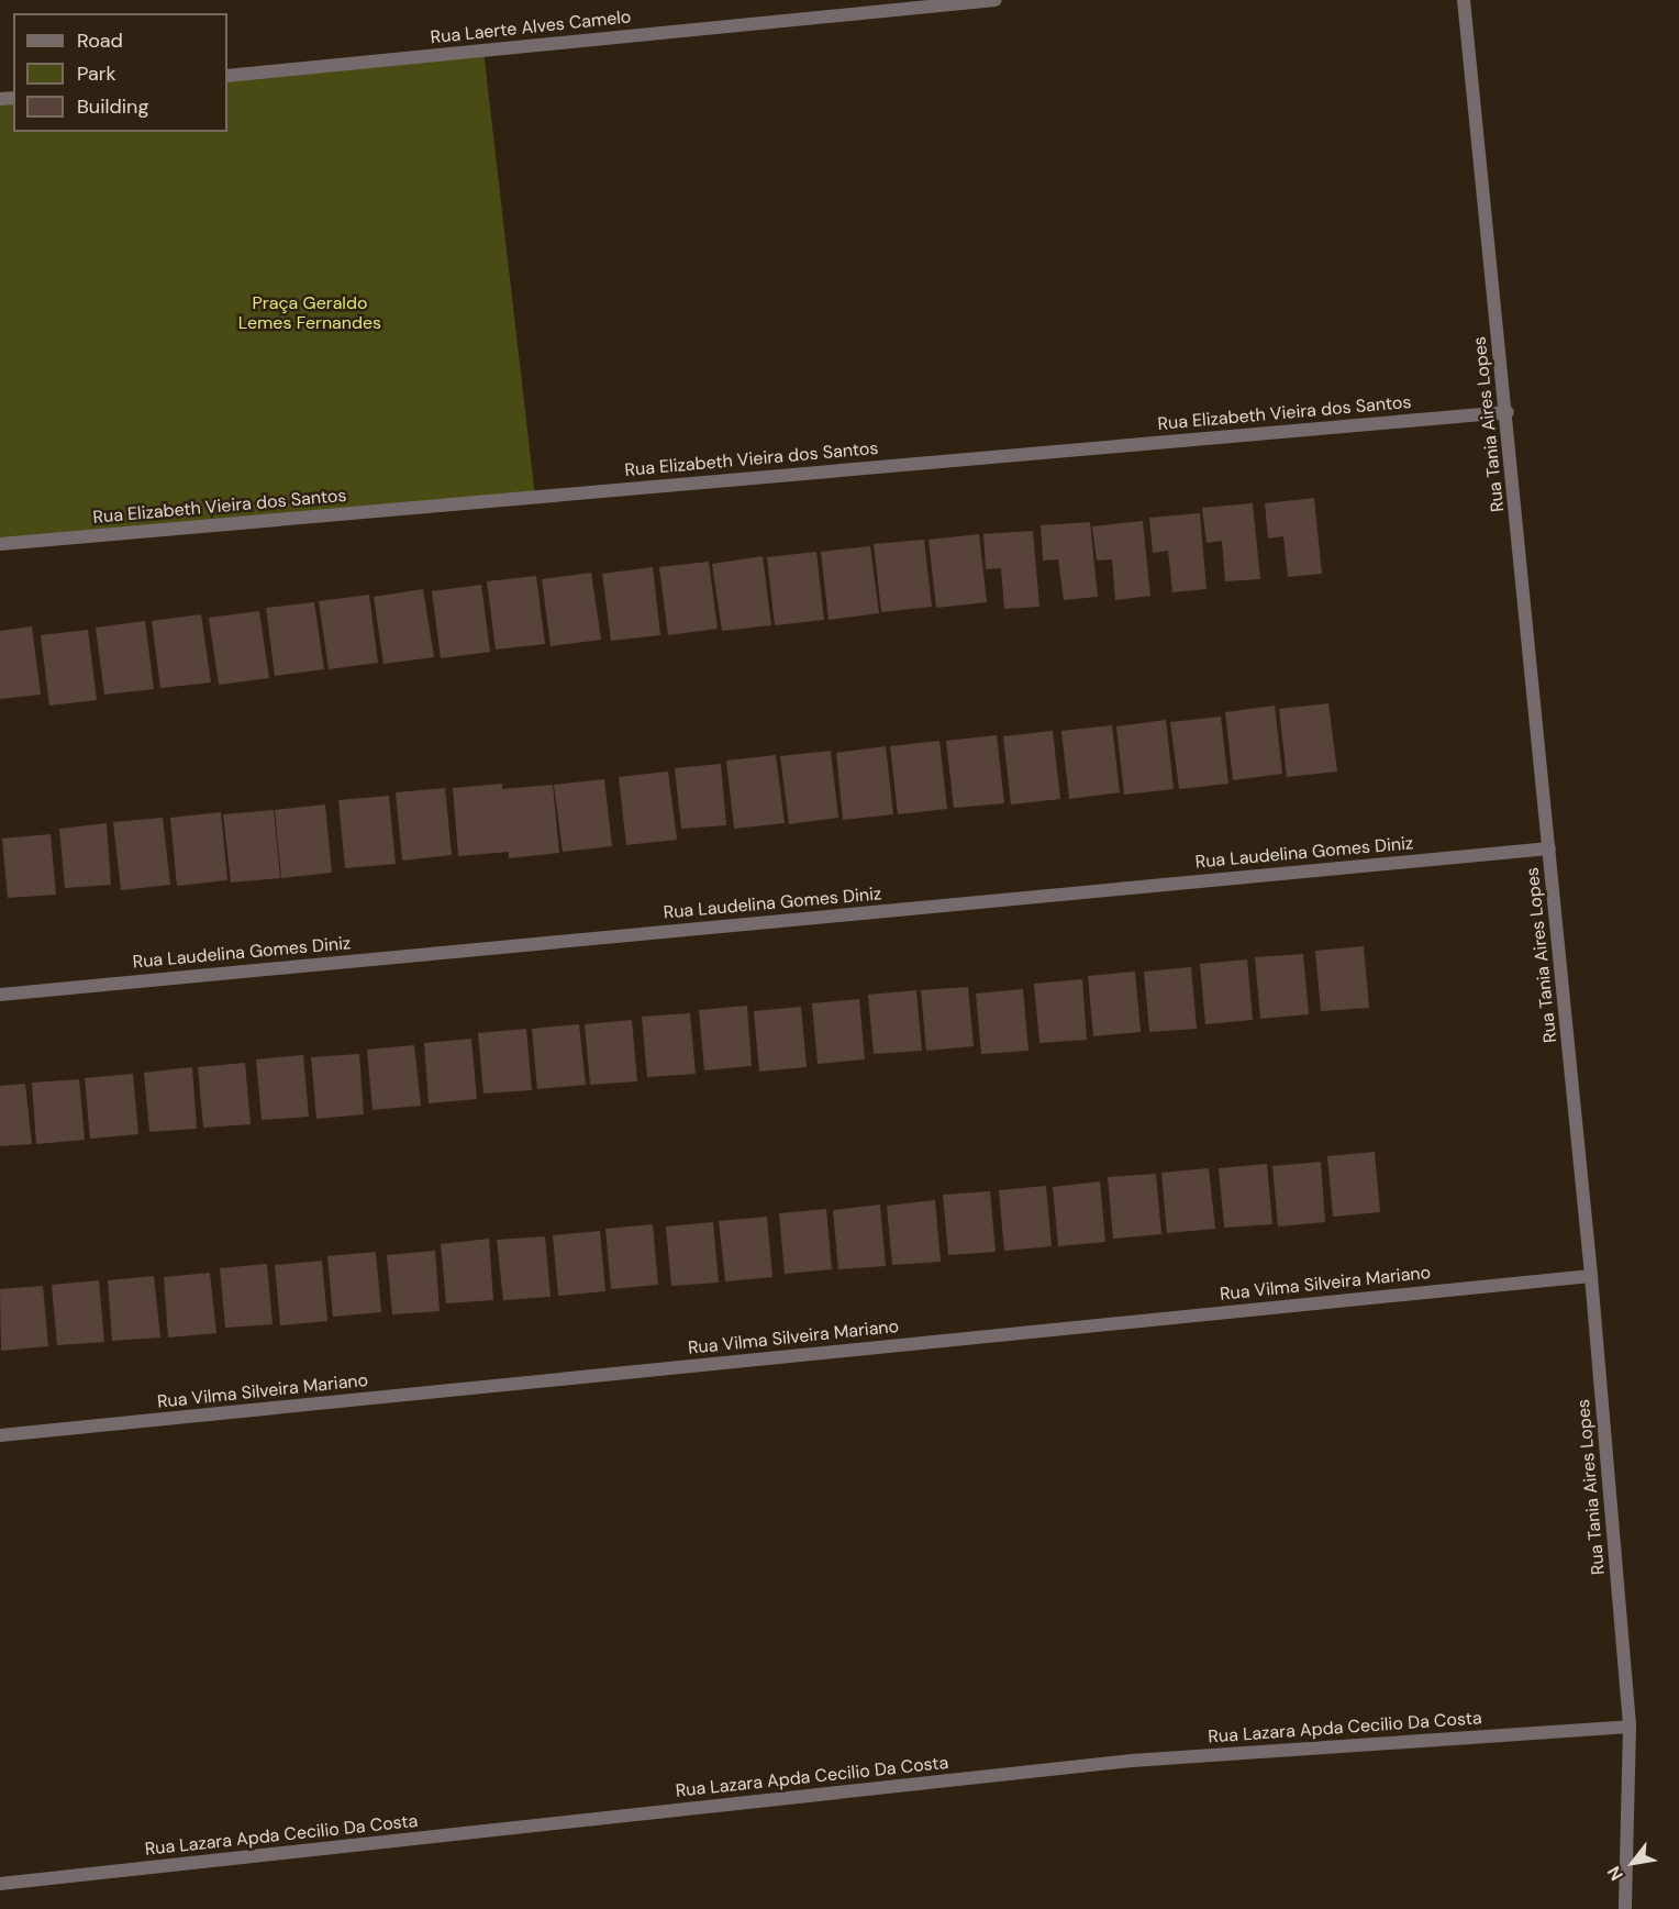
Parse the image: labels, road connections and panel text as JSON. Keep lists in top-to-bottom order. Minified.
{"streets":{"street":["Rua Laerte Alves Camelo","Rua Elizabeth Vieira dos Santos","Rua Tania Aires Lopes","Rua Laudelina Gomes Diniz","Rua Vilma Silveira Mariano","Rua Lazara Apda Cecilio Da Costa"]},"crossings":[["Rua Elizabeth Vieira dos Santos","Rua Tania Aires Lopes"],["Rua Tania Aires Lopes","Rua Laudelina Gomes Diniz"],["Rua Tania Aires Lopes","Rua Vilma Silveira Mariano"],["Rua Tania Aires Lopes","Rua Lazara Apda Cecilio Da Costa"]],"parks":["Praça Geraldo Lemes Fernandes"],"legend":["Road","Park","Building"],"north":"bottom left"}
